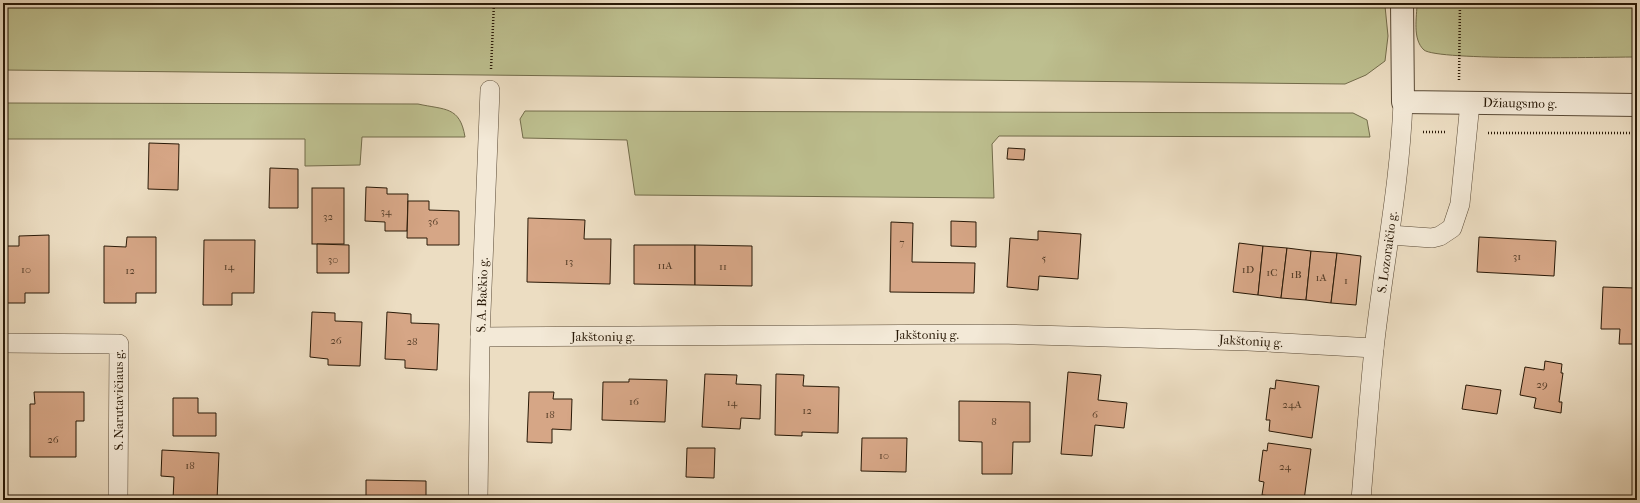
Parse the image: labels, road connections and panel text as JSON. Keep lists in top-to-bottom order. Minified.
{"streets":{"street":["Džiaugsmo g.","S. Lozoraičio g.","S. A. Bačkio g.","Jakštonių g.","S. Narutavičiaus g."]},"crossings":[["Džiaugsmo g.","S. Lozoraičio g."],["S. Lozoraičio g.","Jakštonių g."],["S. A. Bačkio g.","Jakštonių g."]],"house_numbers":["34","32","36","7","31","5","30","13","11A","14","11","10","1D","12","1C","1B","1A","1","26","28","29","16","14","24A","12","18","6","8","26","10","18","24"]}
